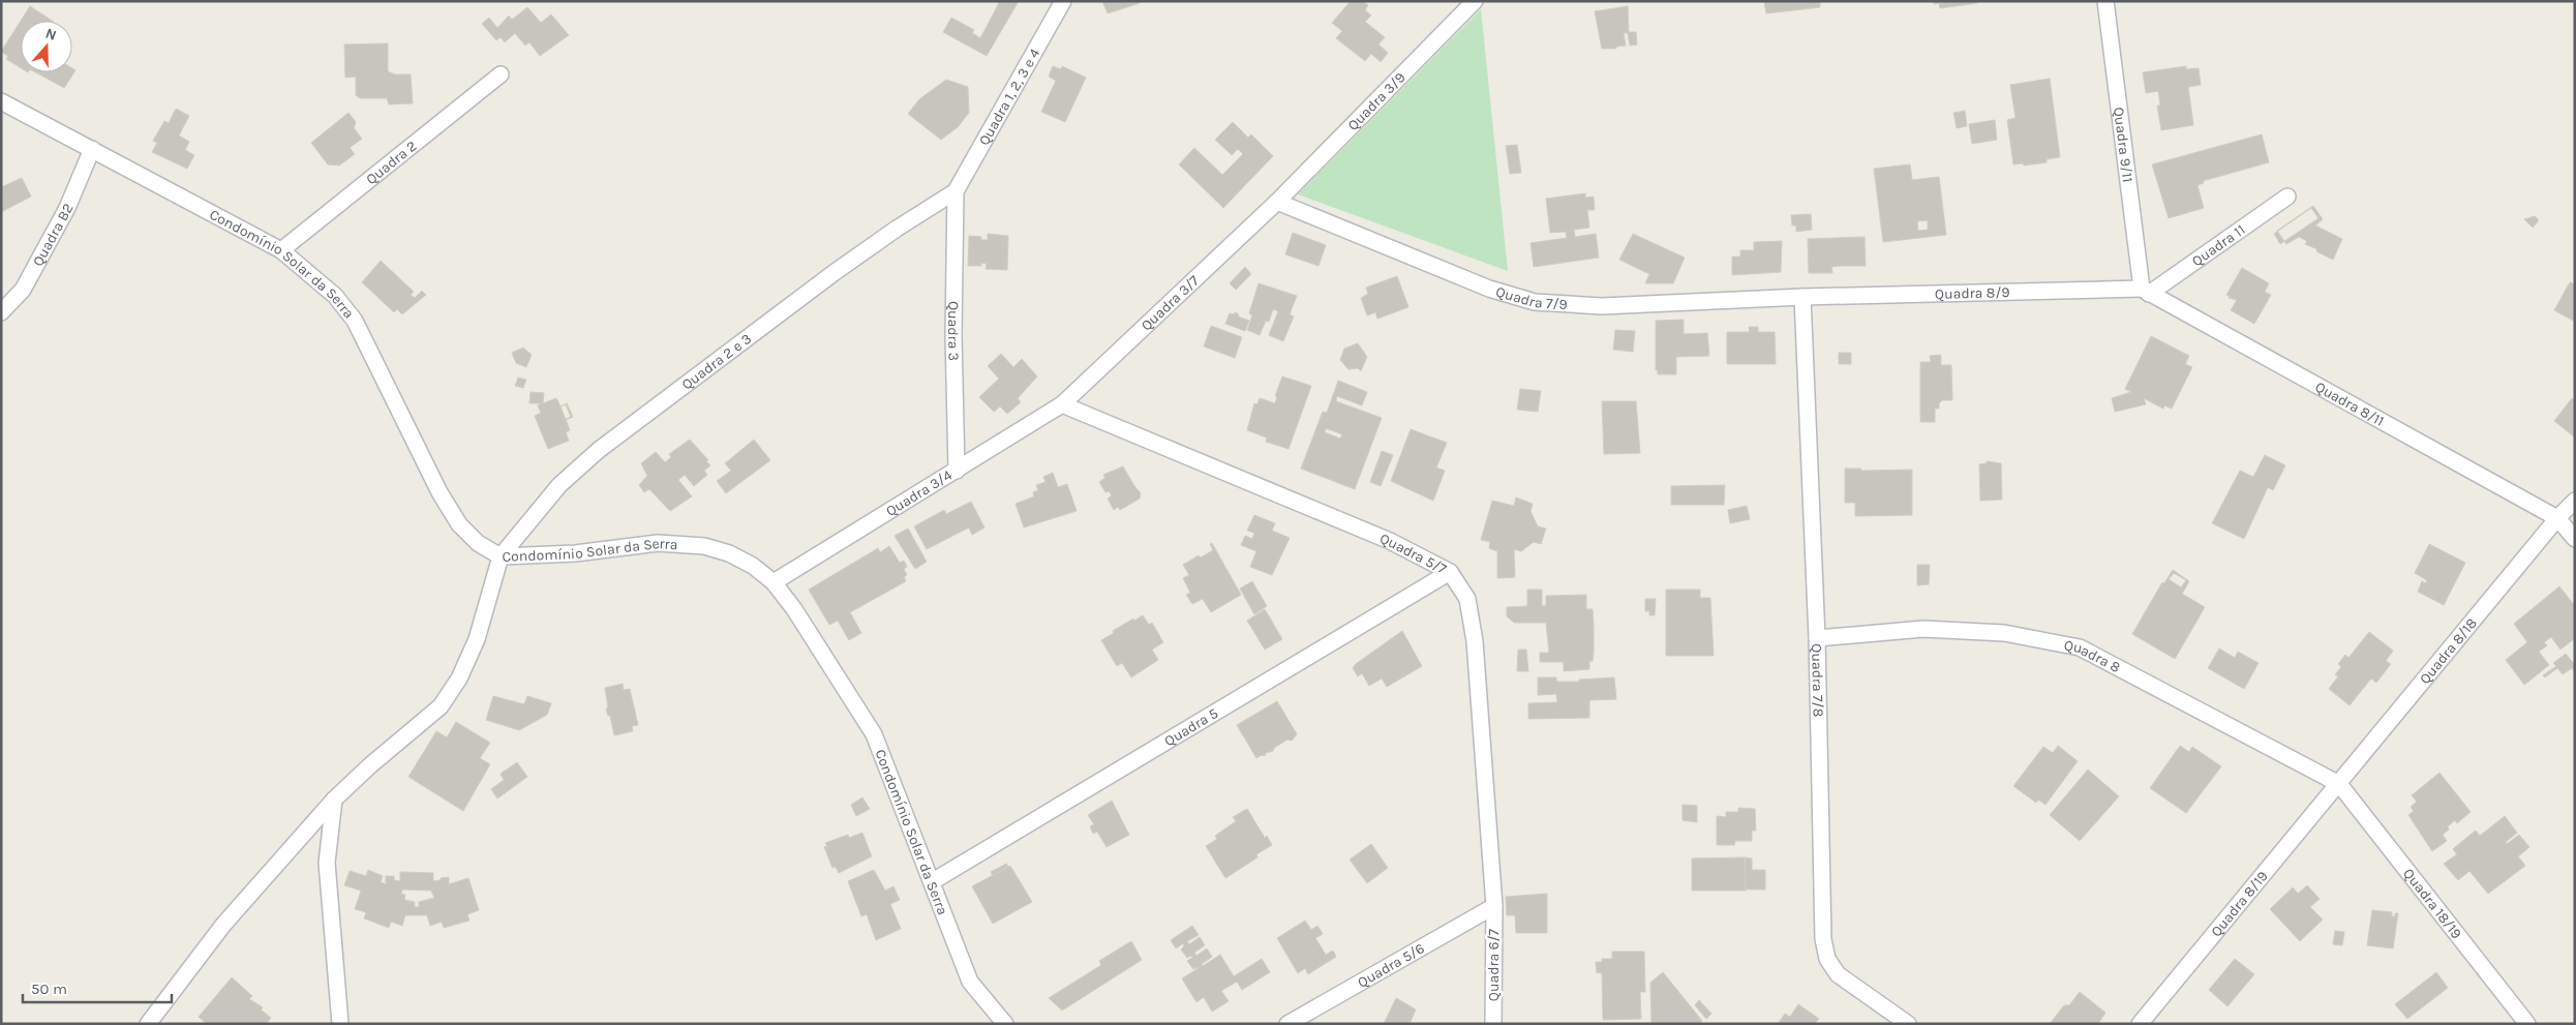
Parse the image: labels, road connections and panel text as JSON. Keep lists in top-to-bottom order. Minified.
{"streets":{"street":["Quadra 1, 2, 3 e 4","Quadra 3/9","Quadra 9/11","Quadra 2","Quadra B2","Quadra 11","Condomínio Solar da Serra","Quadra 8/9","Quadra 7/9","Quadra 3/7","Quadra 3","Quadra 2 e 3","Quadra 8/11","Quadra 3/4","Quadra 5/7","Quadra 8/18","Quadra 8","Quadra 7/8","Quadra 5","Quadra 8/19","Quadra 18/19","Quadra 5/6","Quadra 6/7"]},"crossings":[["Quadra 1, 2, 3 e 4","Quadra 3"],["Quadra 1, 2, 3 e 4","Quadra 2 e 3"],["Quadra 3/9","Quadra 7/9"],["Quadra 3/9","Quadra 3/7"],["Quadra 9/11","Quadra 11"],["Quadra 9/11","Quadra 8/9"],["Quadra 9/11","Quadra 8/11"],["Quadra 2","Condomínio Solar da Serra"],["Quadra B2","Condomínio Solar da Serra"],["Quadra 11","Quadra 8/9"],["Quadra 11","Quadra 8/11"],["Condomínio Solar da Serra","Quadra 2 e 3"],["Condomínio Solar da Serra","Quadra 3/4"],["Condomínio Solar da Serra","Quadra 5"],["Quadra 8/9","Quadra 7/9"],["Quadra 8/9","Quadra 8/11"],["Quadra 8/9","Quadra 7/8"],["Quadra 7/9","Quadra 3/7"],["Quadra 7/9","Quadra 7/8"],["Quadra 3/7","Quadra 3/4"],["Quadra 3/7","Quadra 5/7"],["Quadra 3","Quadra 2 e 3"],["Quadra 3","Quadra 3/4"],["Quadra 8/11","Quadra 8/18"],["Quadra 3/4","Quadra 5/7"],["Quadra 5/7","Quadra 5"],["Quadra 5/7","Quadra 5/6"],["Quadra 5/7","Quadra 6/7"],["Quadra 8/18","Quadra 8"],["Quadra 8/18","Quadra 8/19"],["Quadra 8/18","Quadra 18/19"],["Quadra 8","Quadra 7/8"],["Quadra 8","Quadra 8/19"],["Quadra 8","Quadra 18/19"],["Quadra 8/19","Quadra 18/19"],["Quadra 5/6","Quadra 6/7"]],"scale_bar":"50 m","north":"top"}
